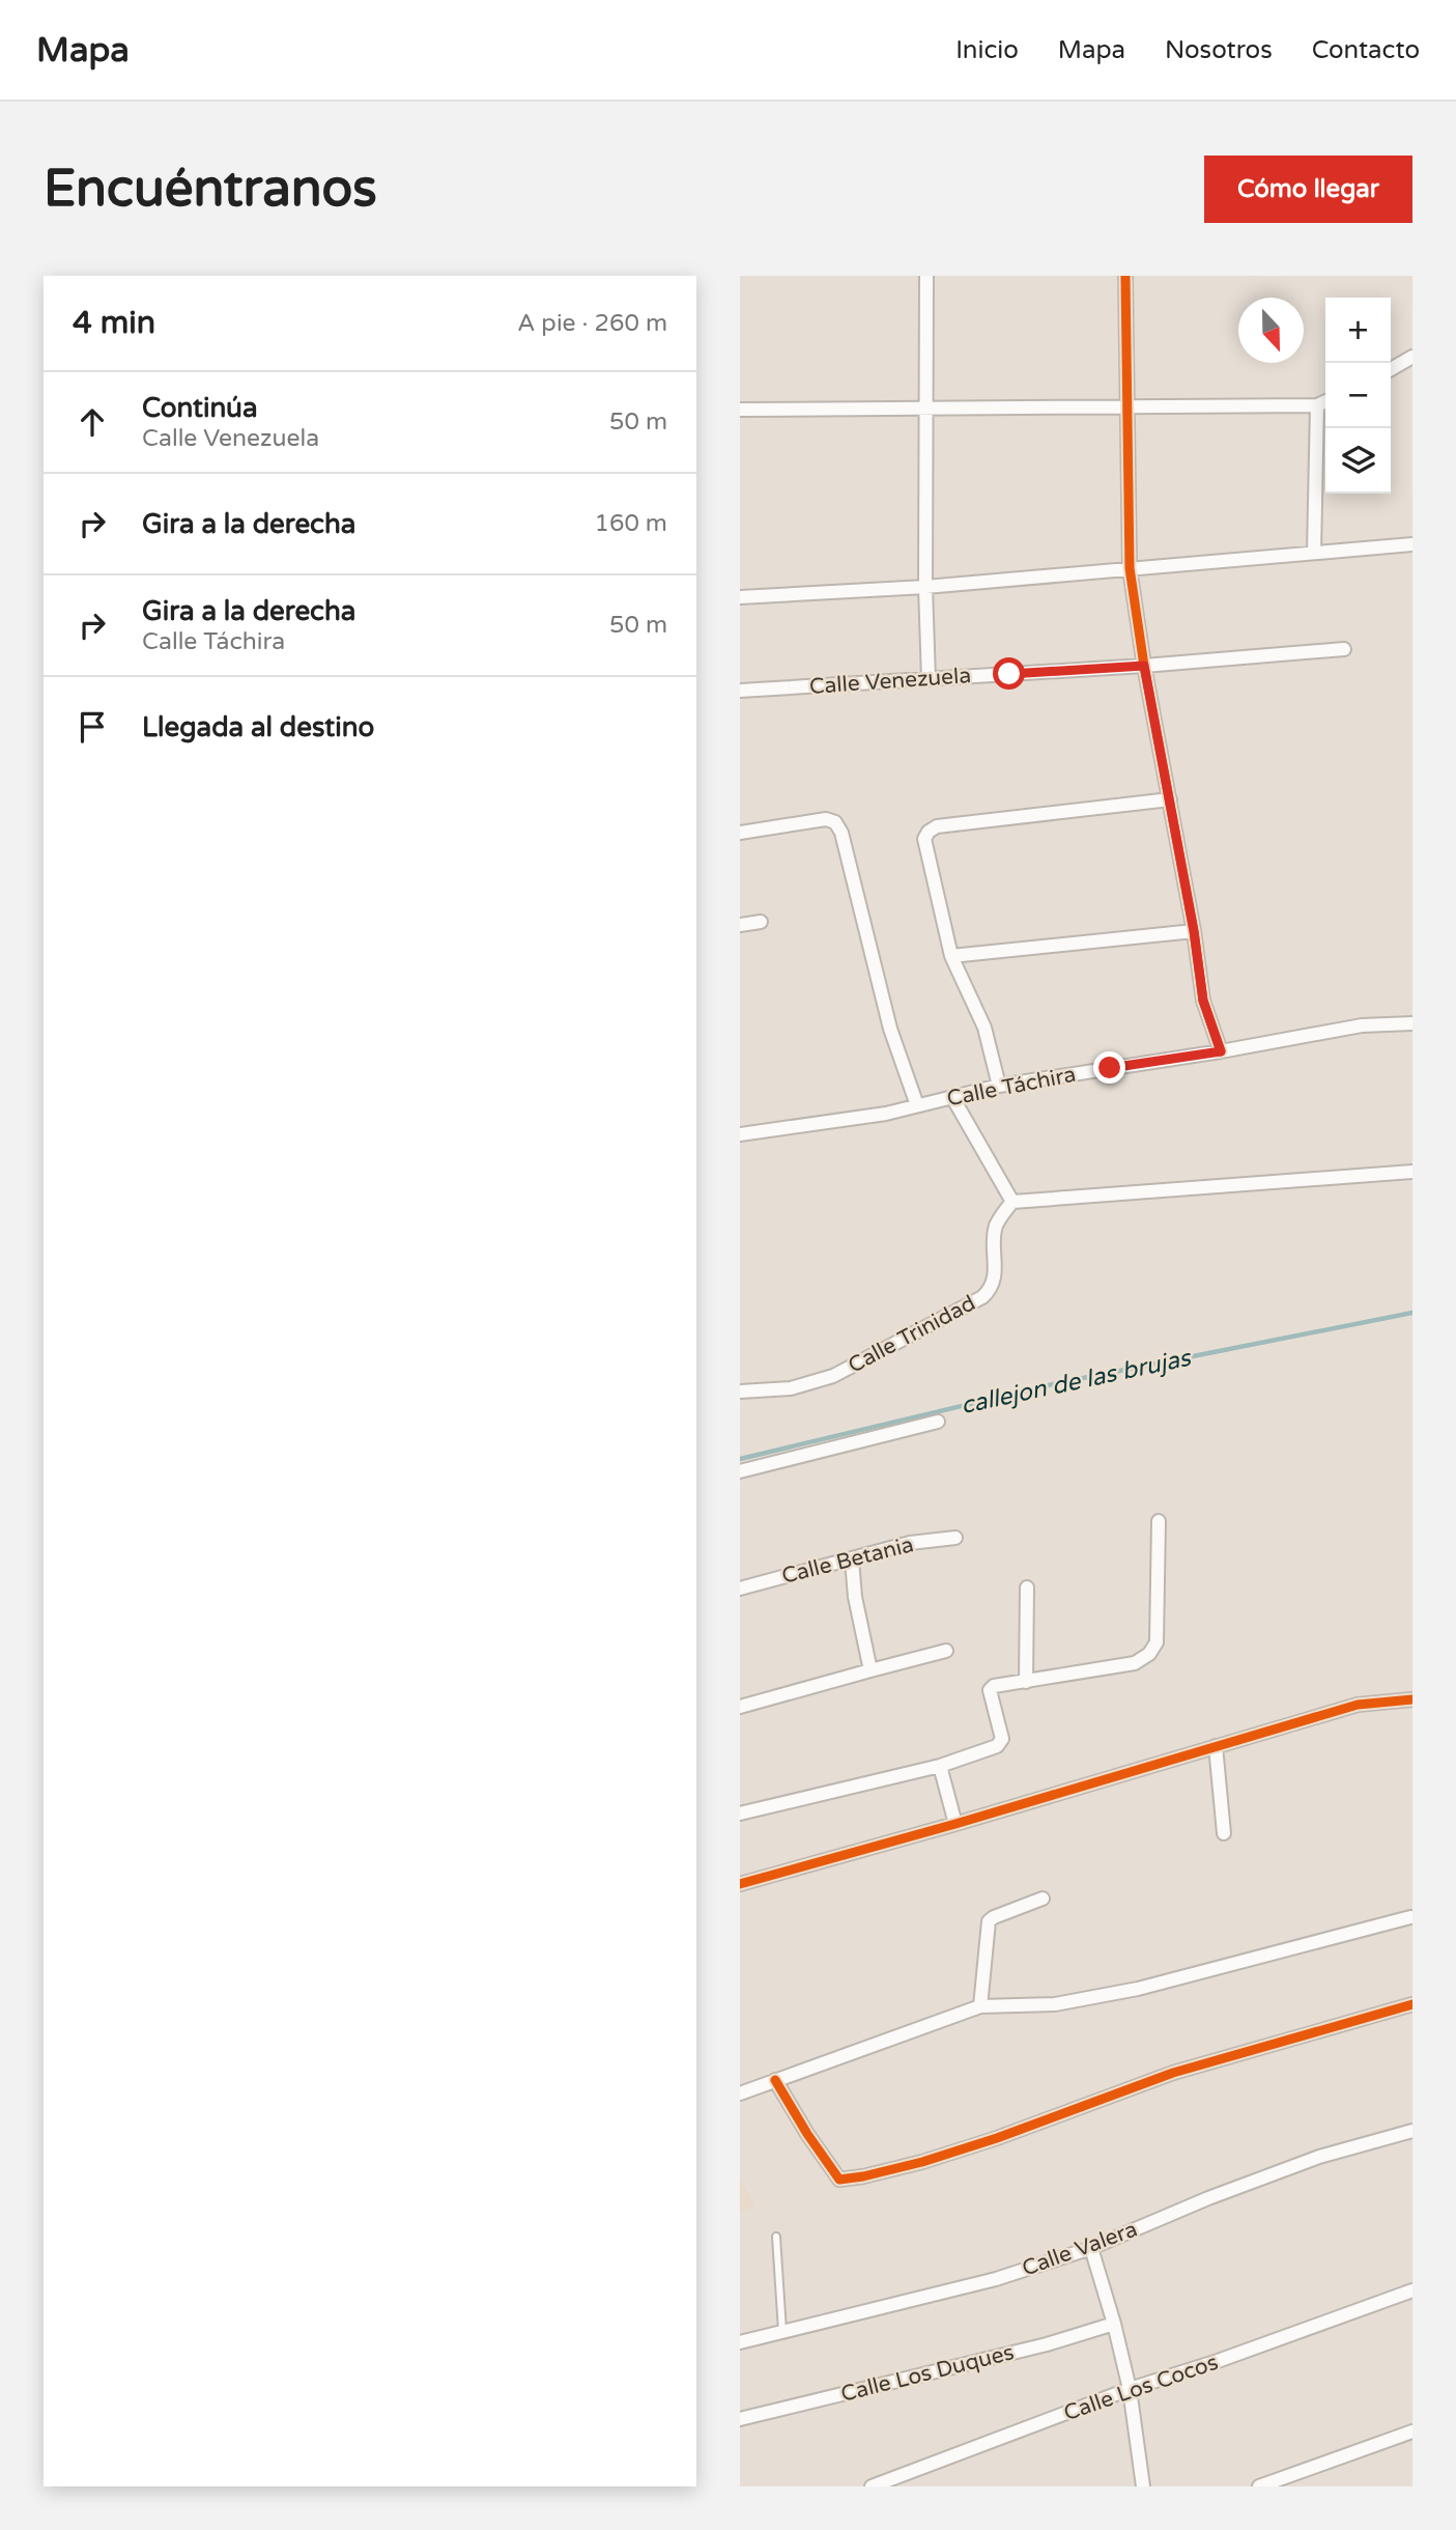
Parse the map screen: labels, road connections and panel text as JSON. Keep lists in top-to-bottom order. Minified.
{"streets":{"street":["Calle Venezuela","Calle Táchira","Calle Trinidad","Calle Betania","Calle Valera","Calle Los Duques","Calle Los Cocos"]},"water":["callejon de las brujas"],"north":"bottom","page":{"header":"Mapa","nav":["Inicio","Mapa","Nosotros","Contacto"],"buttons":"Cómo llegar","title":"Encuéntranos","heading":["4 min","A pie · 260 m"],"map_buttons":["+","−"],"list":[["Continúa","Calle Venezuela","50 m"],["Gira a la derecha","160 m"],["Gira a la derecha","Calle Táchira","50 m"],"Llegada al destino"]}}
